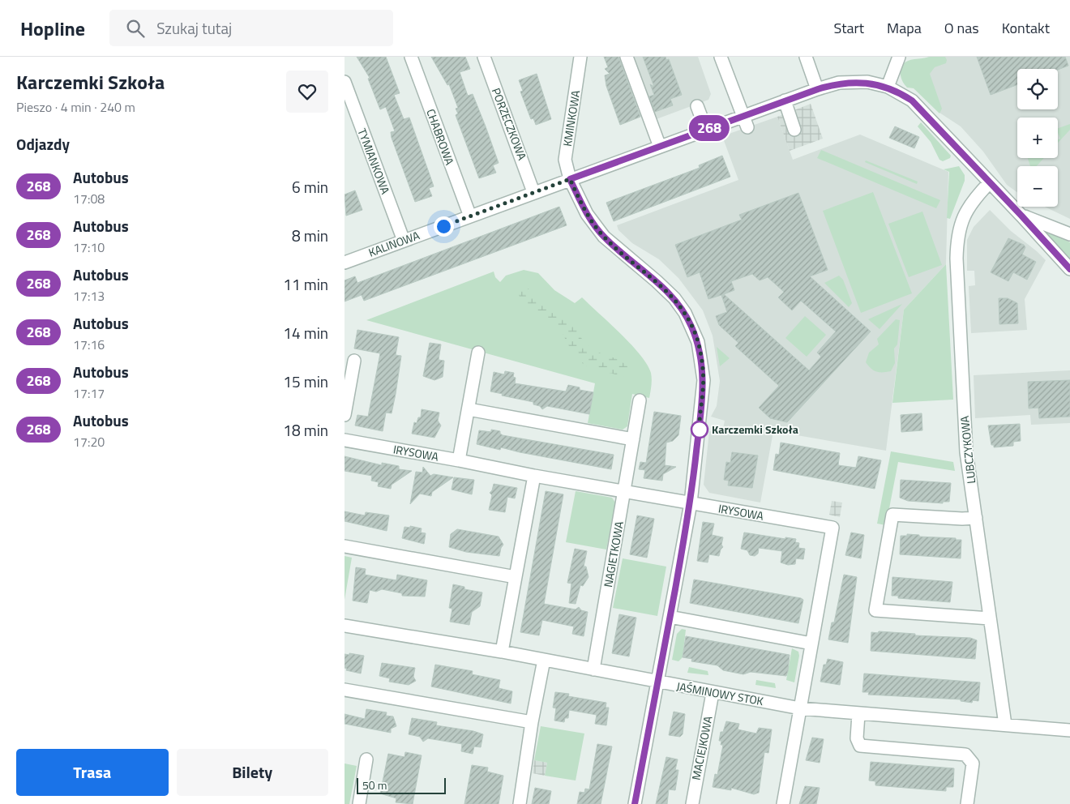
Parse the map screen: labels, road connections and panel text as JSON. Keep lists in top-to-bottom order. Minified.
{"streets":{"street":["KMINKOWA","PORZECZKOWA","CHABROWA","TYMIANKOWA","KALINOWA","LUBCZYKOWA","IRYSOWA","NAGIETKOWA","JAŚMINOWY STOK","MACIEJKOWA"]},"crossings":[["KMINKOWA","KALINOWA"],["KMINKOWA","IRYSOWA"],["KMINKOWA","JAŚMINOWY STOK"],["PORZECZKOWA","KALINOWA"],["CHABROWA","KALINOWA"],["TYMIANKOWA","KALINOWA"],["KALINOWA","LUBCZYKOWA"],["LUBCZYKOWA","JAŚMINOWY STOK"],["IRYSOWA","NAGIETKOWA"],["IRYSOWA","JAŚMINOWY STOK"],["NAGIETKOWA","JAŚMINOWY STOK"],["JAŚMINOWY STOK","MACIEJKOWA"]],"places":["Karczemki Szkoła"],"lines":["bus line 268"],"scale_bar":"50 m","page":{"header":"Hopline","search":"Szukaj tutaj","nav":["Start","Mapa","O nas","Kontakt"],"heading":[["Karczemki Szkoła","Pieszo · 4 min · 240 m"],"Odjazdy"],"on_map":"268","map_buttons":["+","−"],"list":[{"mark":"268","name":"Autobus","note":"17:08","value":"6 min"},{"mark":"268","name":"Autobus","note":"17:10","value":"8 min"},{"mark":"268","name":"Autobus","note":"17:13","value":"11 min"},{"mark":"268","name":"Autobus","note":"17:16","value":"14 min"},{"mark":"268","name":"Autobus","note":"17:17","value":"15 min"},{"mark":"268","name":"Autobus","note":"17:20","value":"18 min"}],"buttons":["Trasa","Bilety"],"scale":"50 m"}}
